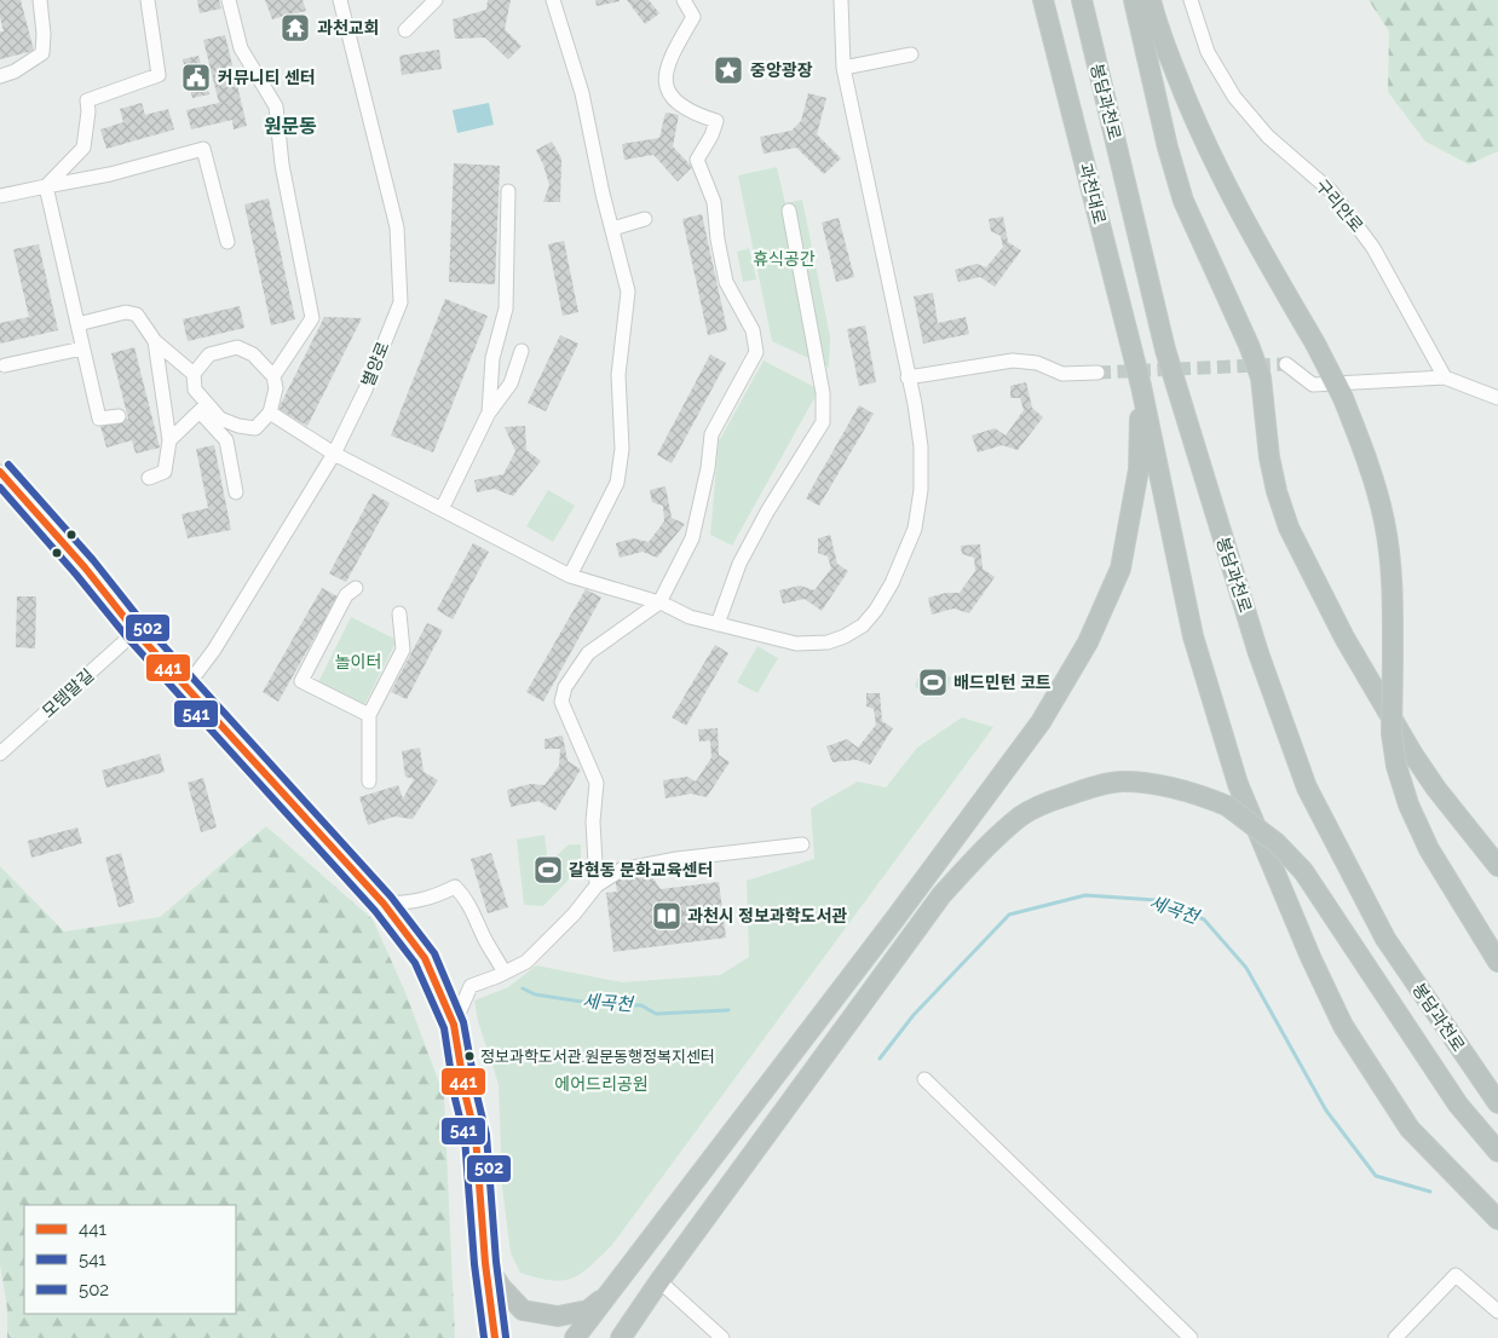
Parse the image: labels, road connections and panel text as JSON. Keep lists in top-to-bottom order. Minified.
{"streets":{"highway":["봉담과천로","과천대로"],"street":["구리안로","별양로","모템말길"]},"districts":["원문동"],"water":["세곡천"],"parks":["휴식공간","놀이터","에어드리공원"],"places":{"temple":["과천교회"],"place":["중앙광장"],"public building":["커뮤니티 센터"],"sports":["배드민턴 코트","갈현동 문화교육센터"],"library":["과천시 정보과학도서관"],"other":["정보과학도서관.원문동행정복지센터"]},"lines":["transit line 502","transit line 441","transit line 541"],"legend":["441","541","502"]}
